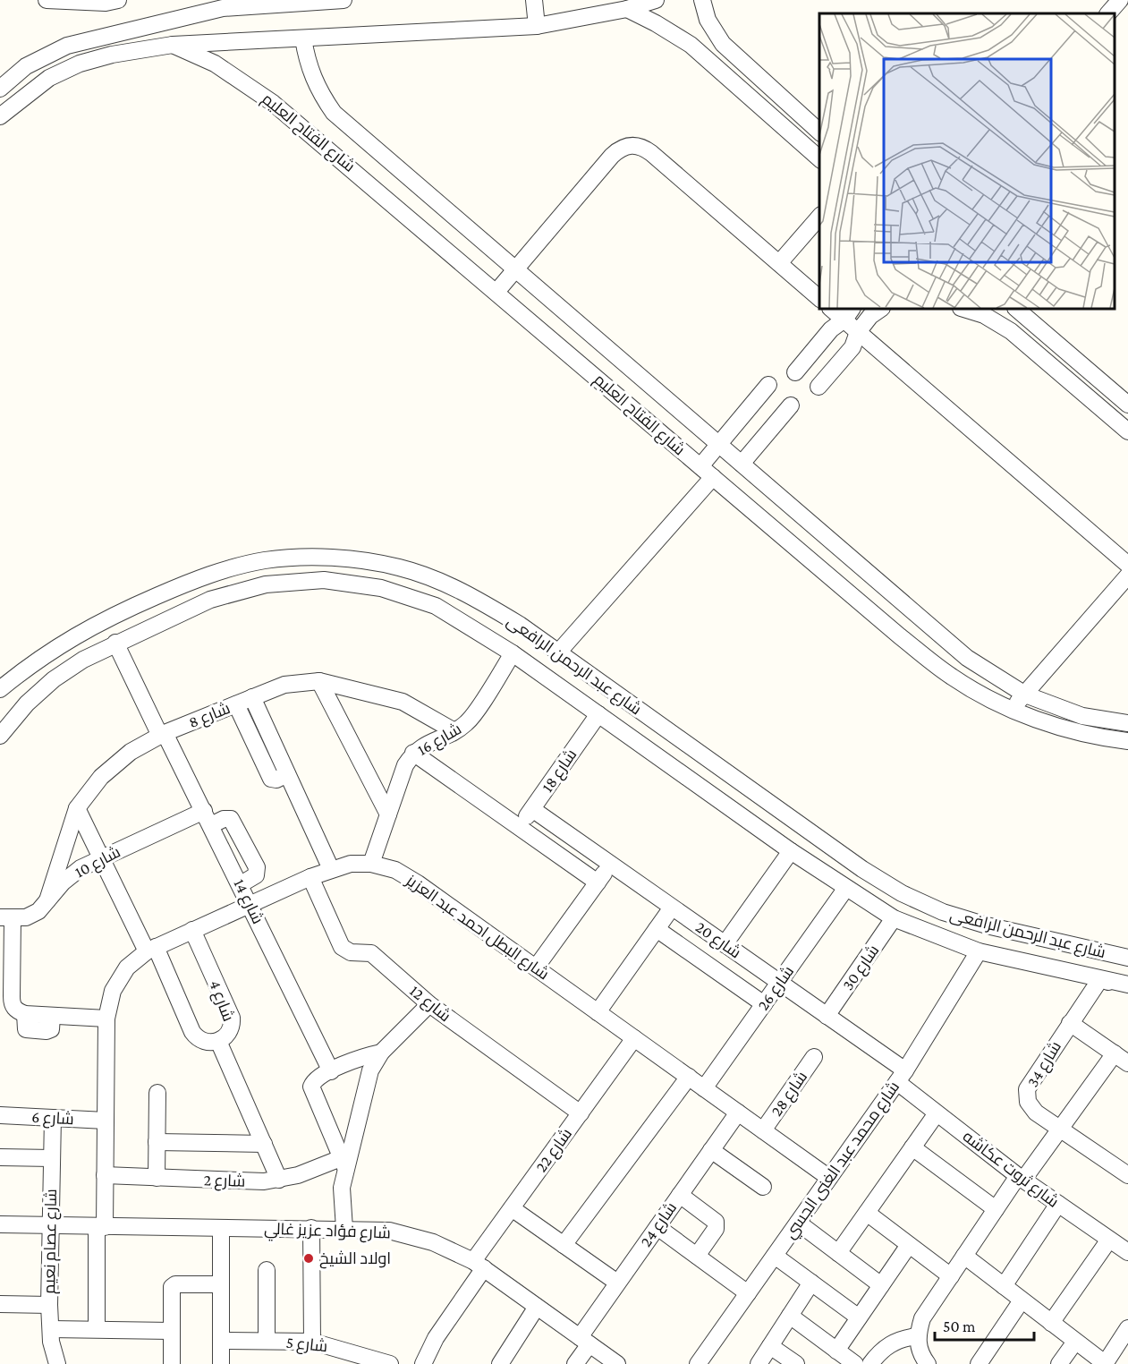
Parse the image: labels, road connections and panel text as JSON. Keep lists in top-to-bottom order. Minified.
{"streets":{"street":["شارع الفتاح العليم","شارع عبد الرحمن الرافعى","شارع 8","شارع 16","شارع 18","شارع 10","شارع 14","شارع البطل احمد عبد العزيز","شارع 20","شارع 30","شارع 26","شارع 4","شارع 12","شارع 34","شارع 28","شارع 6","شارع 22","شارع محمد عبد الغنى الجسي","شارع ثروت عكاشه","شارع 2","شارع 24","شارع فؤاد عزيز غالي","شارع عصام نعيم","شارع 5"]},"crossings":[["شارع عبد الرحمن الرافعى","شارع 16"],["شارع عبد الرحمن الرافعى","شارع 18"],["شارع عبد الرحمن الرافعى","شارع 14"],["شارع عبد الرحمن الرافعى","شارع 30"],["شارع عبد الرحمن الرافعى","شارع 26"],["شارع عبد الرحمن الرافعى","شارع 34"],["شارع عبد الرحمن الرافعى","شارع محمد عبد الغنى الجسي"],["شارع 8","شارع 16"],["شارع 8","شارع 10"],["شارع 8","شارع 14"],["شارع 8","شارع 4"],["شارع 16","شارع البطل احمد عبد العزيز"],["شارع 18","شارع 20"],["شارع 10","شارع 14"],["شارع 10","شارع 4"],["شارع 14","شارع البطل احمد عبد العزيز"],["شارع البطل احمد عبد العزيز","شارع 26"],["شارع البطل احمد عبد العزيز","شارع 4"],["شارع البطل احمد عبد العزيز","شارع 12"],["شارع البطل احمد عبد العزيز","شارع 28"],["شارع البطل احمد عبد العزيز","شارع 6"],["شارع البطل احمد عبد العزيز","شارع 22"],["شارع البطل احمد عبد العزيز","شارع محمد عبد الغنى الجسي"],["شارع البطل احمد عبد العزيز","شارع 2"],["شارع البطل احمد عبد العزيز","شارع 24"],["شارع البطل احمد عبد العزيز","شارع فؤاد عزيز غالي"],["شارع 20","شارع 30"],["شارع 20","شارع 26"],["شارع 20","شارع محمد عبد الغنى الجسي"],["شارع 20","شارع ثروت عكاشه"],["شارع 12","شارع 22"],["شارع 6","شارع عصام نعيم"],["شارع 22","شارع فؤاد عزيز غالي"],["شارع محمد عبد الغنى الجسي","شارع ثروت عكاشه"],["شارع 24","شارع فؤاد عزيز غالي"],["شارع فؤاد عزيز غالي","شارع عصام نعيم"]],"places":["اولاد الشيخ"],"scale_bar":"50 m"}
